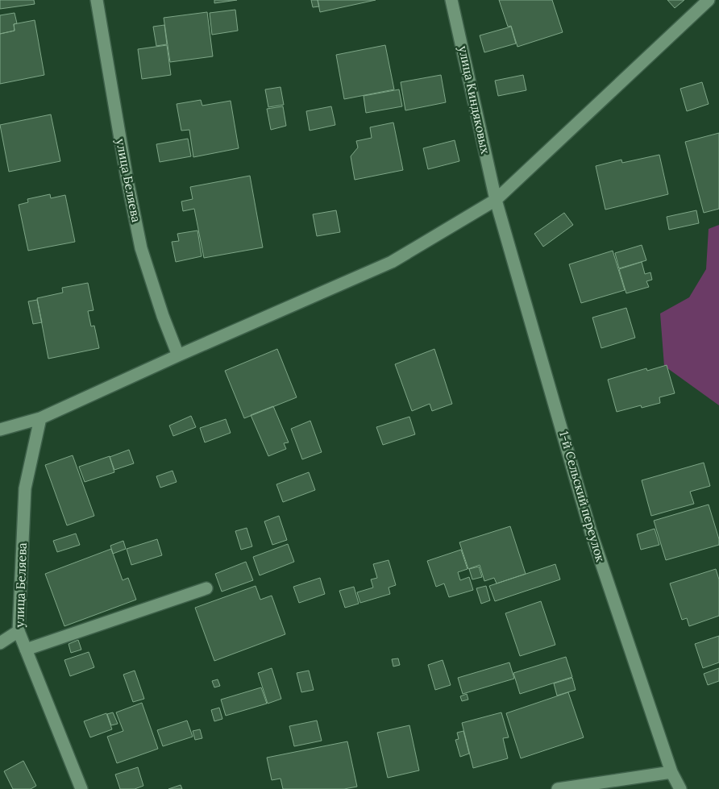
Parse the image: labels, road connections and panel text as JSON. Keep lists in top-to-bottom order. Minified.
{"streets":{"street":["улица Киндяковых","улица Беляева","1-й Сельский переулок"]},"crossings":[["улица Киндяковых","1-й Сельский переулок"]]}
